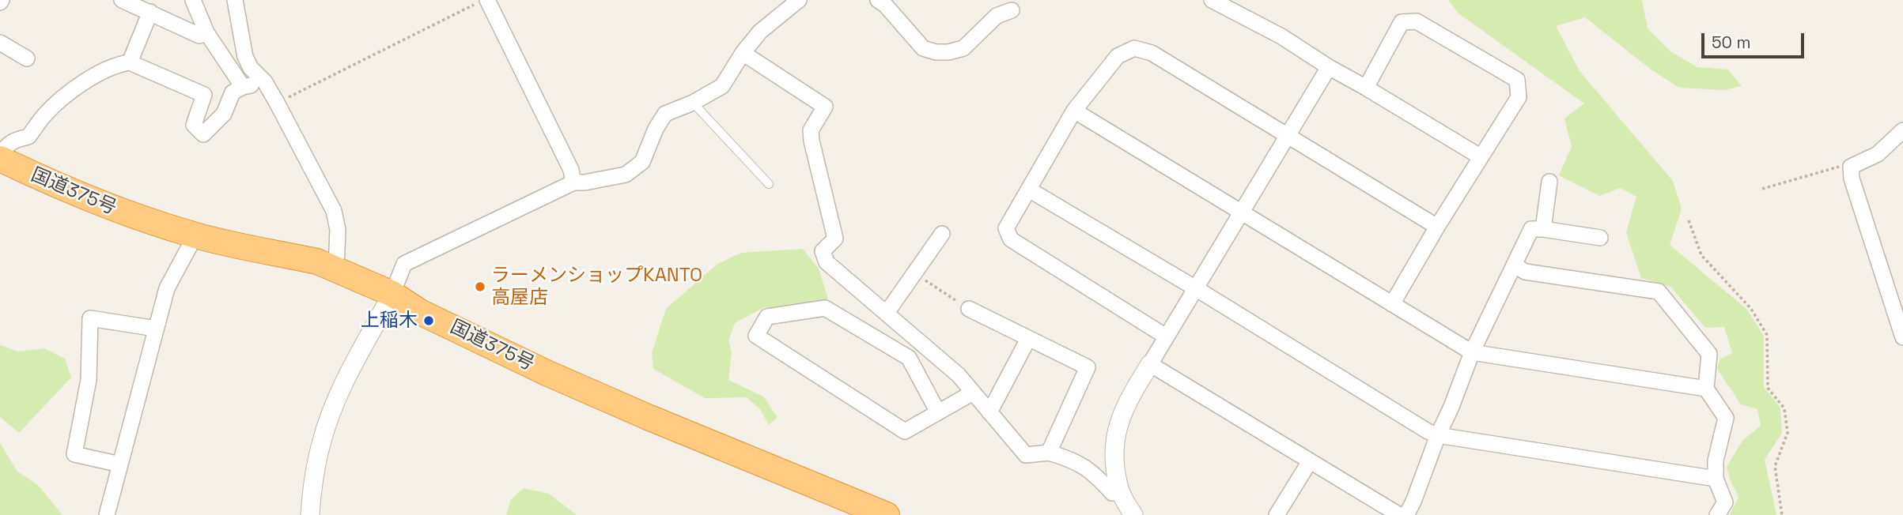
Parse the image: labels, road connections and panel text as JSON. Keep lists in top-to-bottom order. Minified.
{"streets":{"highway":["国道375号"]},"places":["ラーメンショップKANTO 高屋店","上稲木"],"scale_bar":"50 m"}
